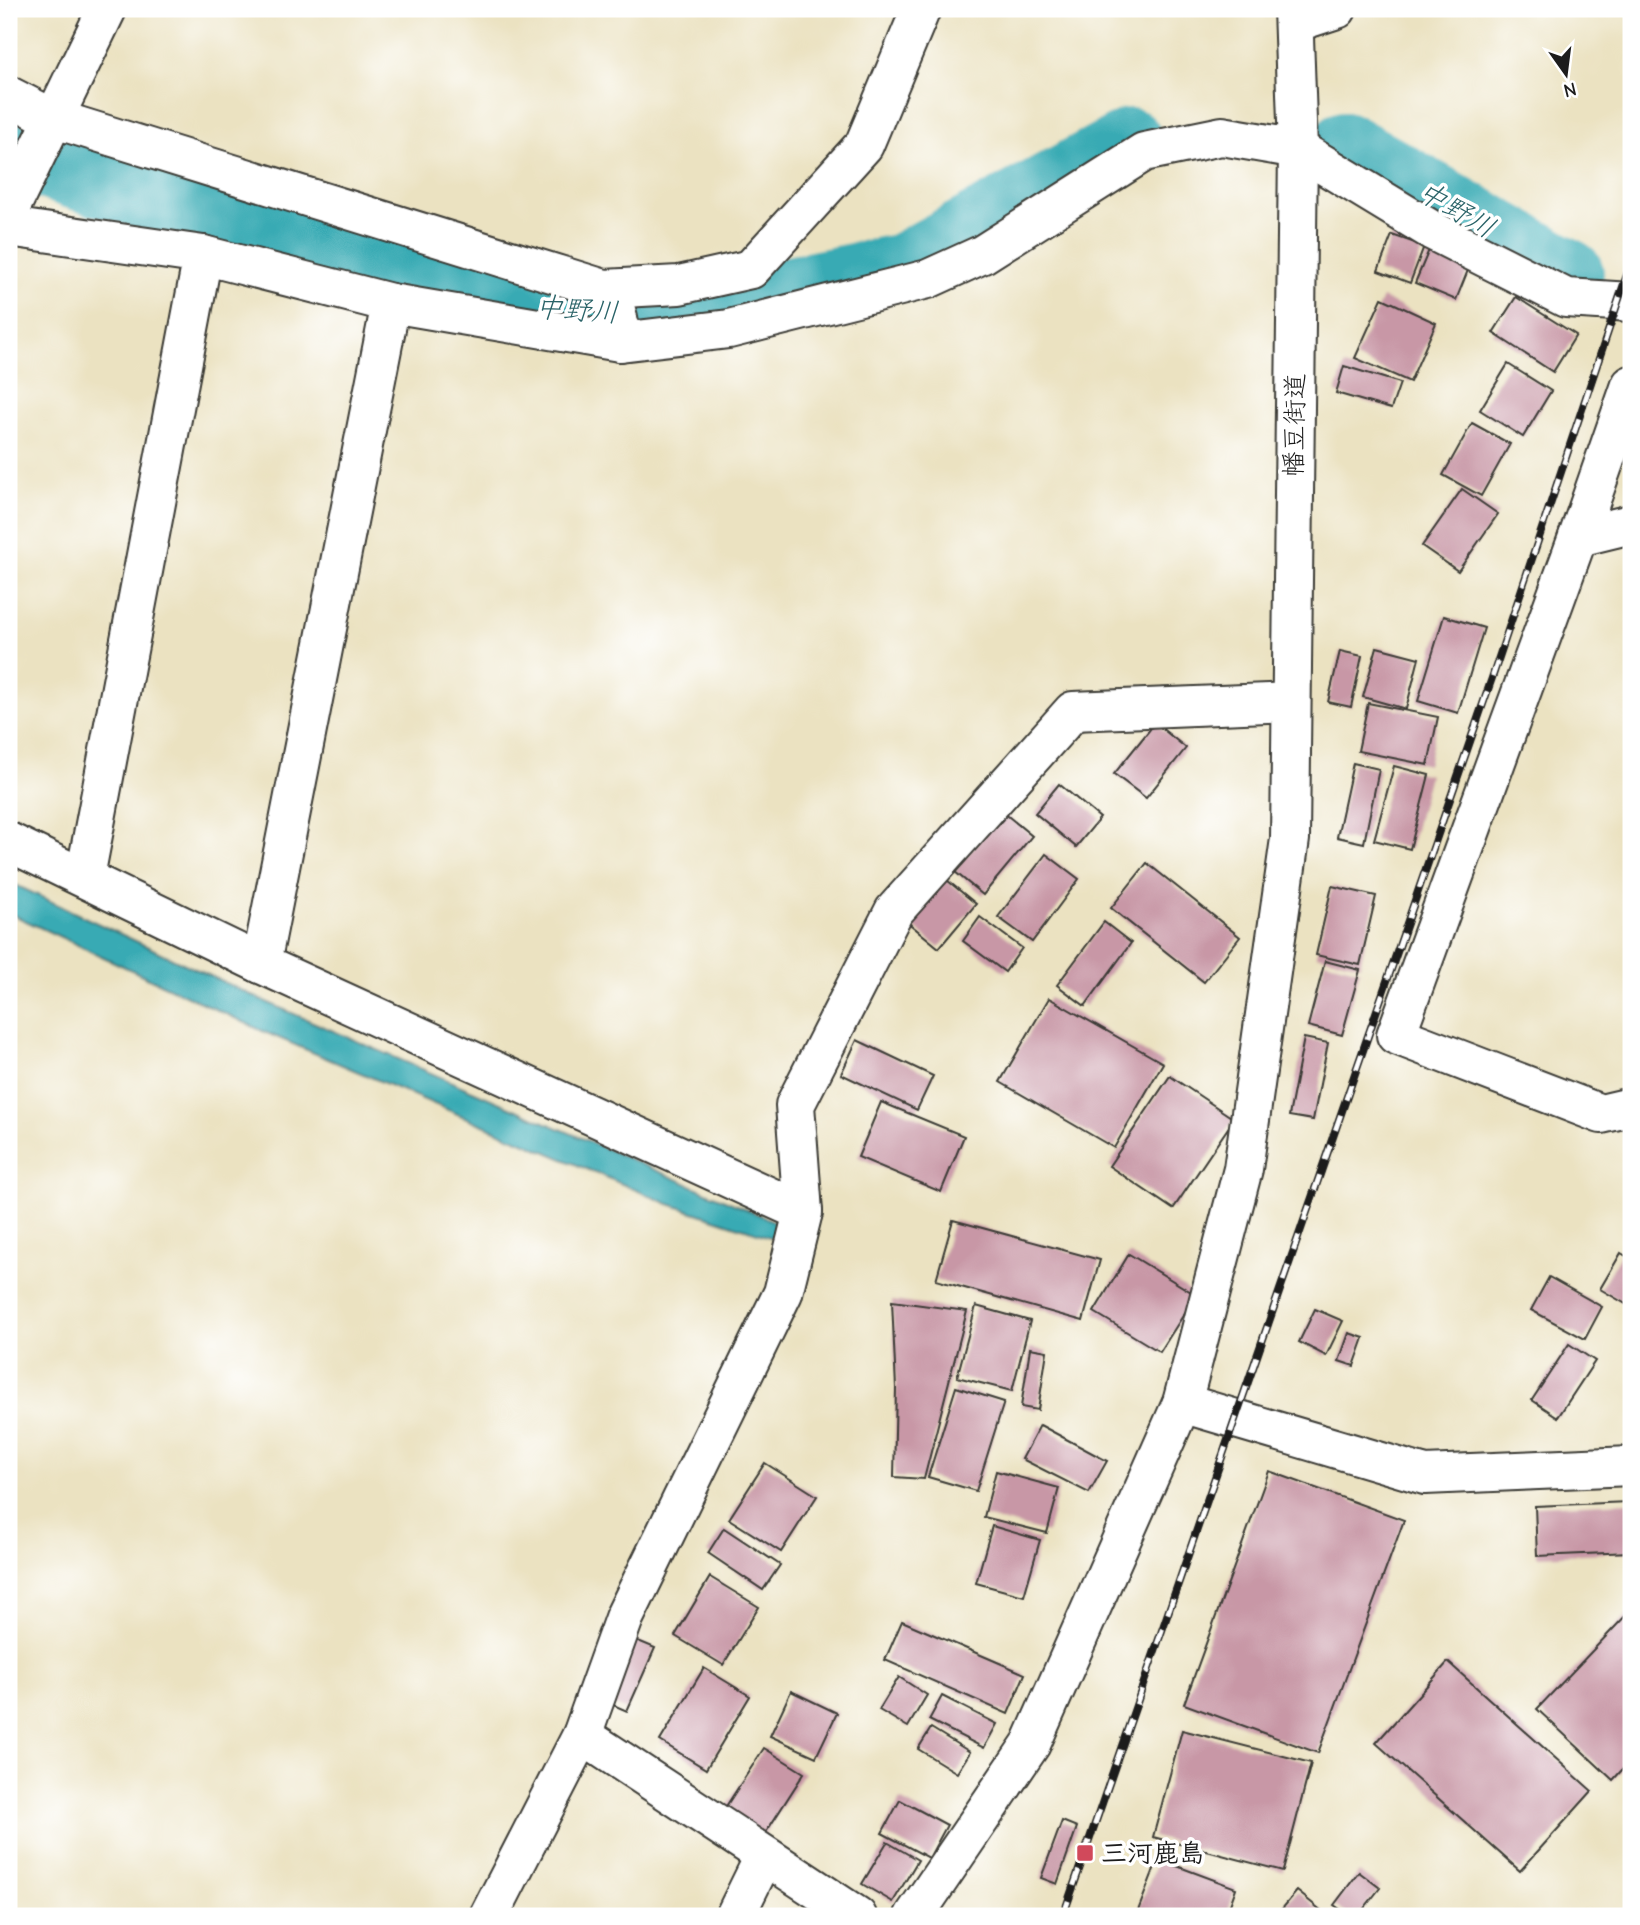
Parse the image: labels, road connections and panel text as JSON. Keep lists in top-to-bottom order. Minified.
{"streets":{"street":["幡豆街道"]},"water":["中野川"],"places":{"transit":["三河鹿島"]},"north":"bottom"}
